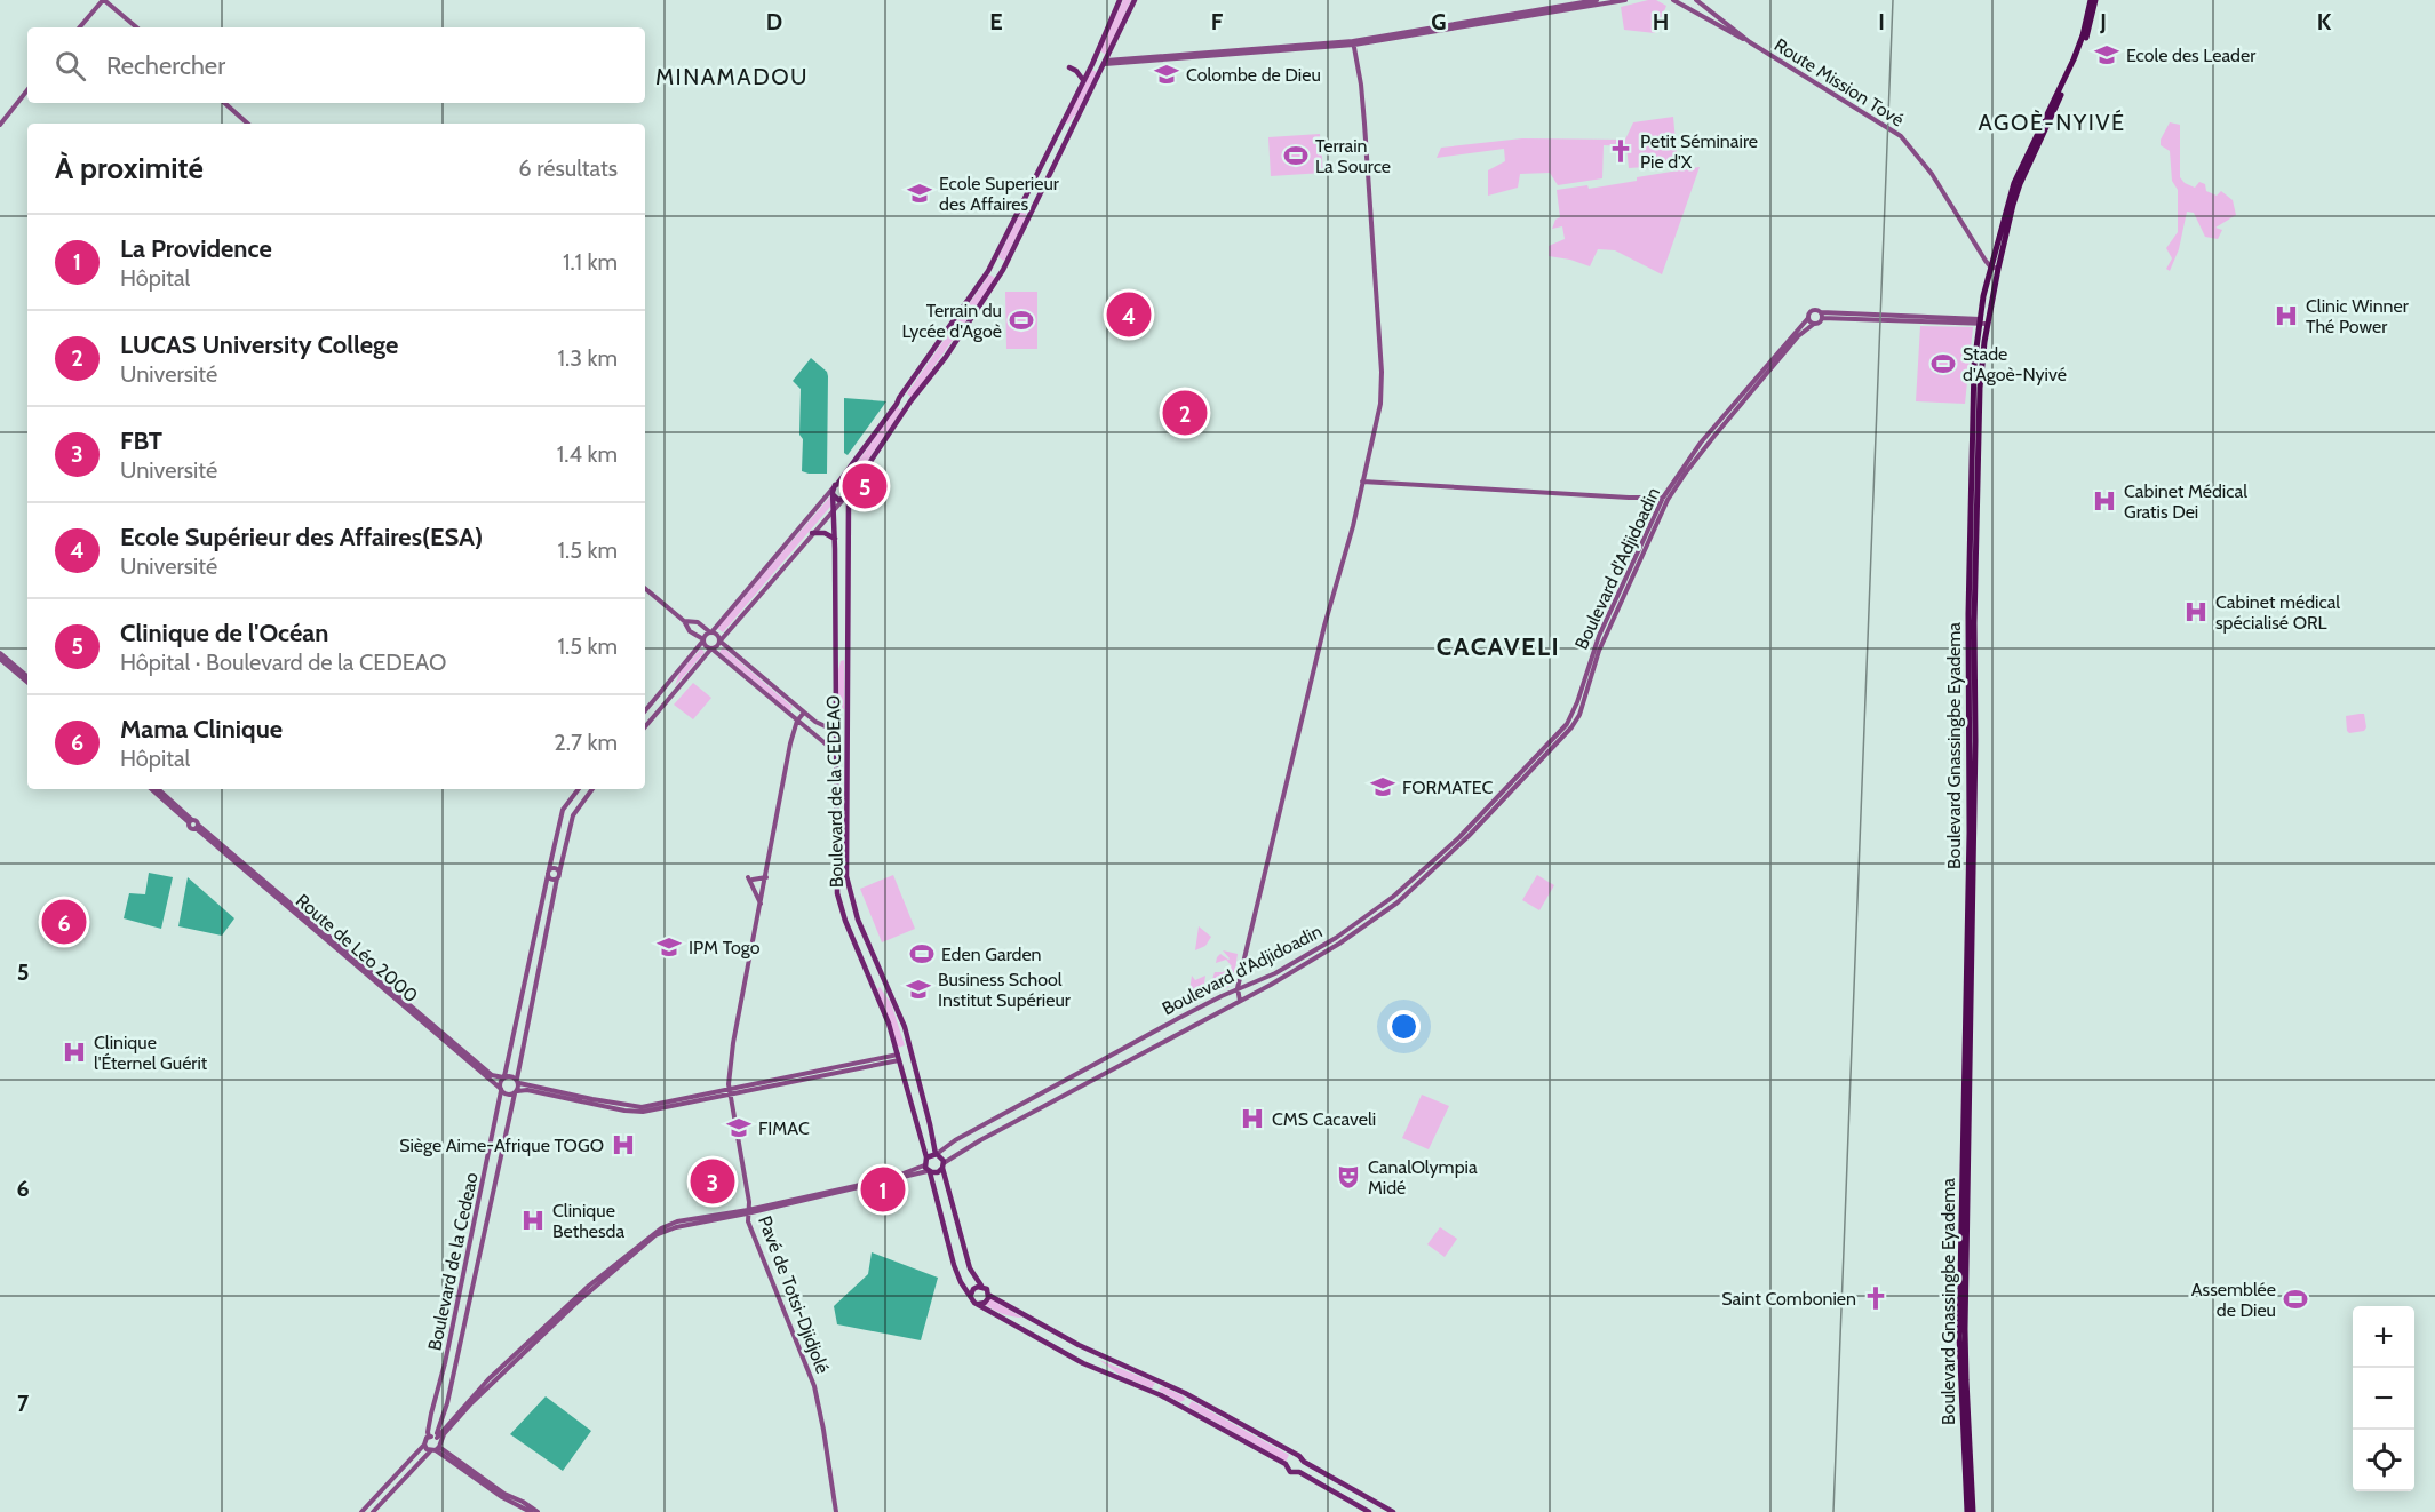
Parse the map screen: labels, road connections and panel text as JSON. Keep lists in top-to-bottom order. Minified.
{"streets":{"highway":["Boulevard Gnassingbe Eyadema"],"main road":["Route Mission Tové","Boulevard d'Adjidoadin","Boulevard de la CEDEAO","Route de Léo 2000","Boulevard de la Cedeao","Pavé de Totsi-Djidjolé"]},"crossings":[["Route Mission Tové","Boulevard Gnassingbe Eyadema"],["Boulevard d'Adjidoadin","Boulevard de la CEDEAO"],["Route de Léo 2000","Boulevard de la Cedeao"]],"districts":["MINAMADOU","AGOÈ-NYIVÉ","CACAVELI"],"places":{"school or university":["Ecole des Leader","Colombe de Dieu","Ecole Superieur des Affaires","FORMATEC","IPM Togo","Business School Institut Supérieur","FIMAC"],"church":["Petit Séminaire Pie d'X","Saint Combonien"],"sports":["Terrain La Source","Terrain du Lycée d'Agoè","Stade d'Agoè-Nyivé","Eden Garden","Assemblée de Dieu"],"hospital":["Clinic Winner Thé Power","Cabinet Médical Gratis Dei","Cabinet médical spécialisé ORL","Clinique l'Éternel Guérit","CMS Cacaveli","Siège Aime-Afrique TOGO","Clinique Bethesda"],"theatre":["CanalOlympia Midé"]},"page":{"search":"Rechercher","heading":["À proximité","6 résultats"],"list":[{"mark":"1","name":"La Providence","note":"Hôpital","value":"1.1 km"},{"mark":"2","name":"LUCAS University College","note":"Université","value":"1.3 km"},{"mark":"3","name":"FBT","note":"Université","value":"1.4 km"},{"mark":"4","name":"Ecole Supérieur des Affaires(ESA)","note":"Université","value":"1.5 km"},{"mark":"5","name":"Clinique de l'Océan","note":"Hôpital · Boulevard de la CEDEAO","value":"1.5 km"},{"mark":"6","name":"Mama Clinique","note":"Hôpital","value":"2.7 km"}],"pins":["4","2","5","6","3","1"],"map_buttons":["+","−"]},"grid":{"columns":["D","E","F","G","H","I","J","K"],"rows":["5","6","7"]}}
